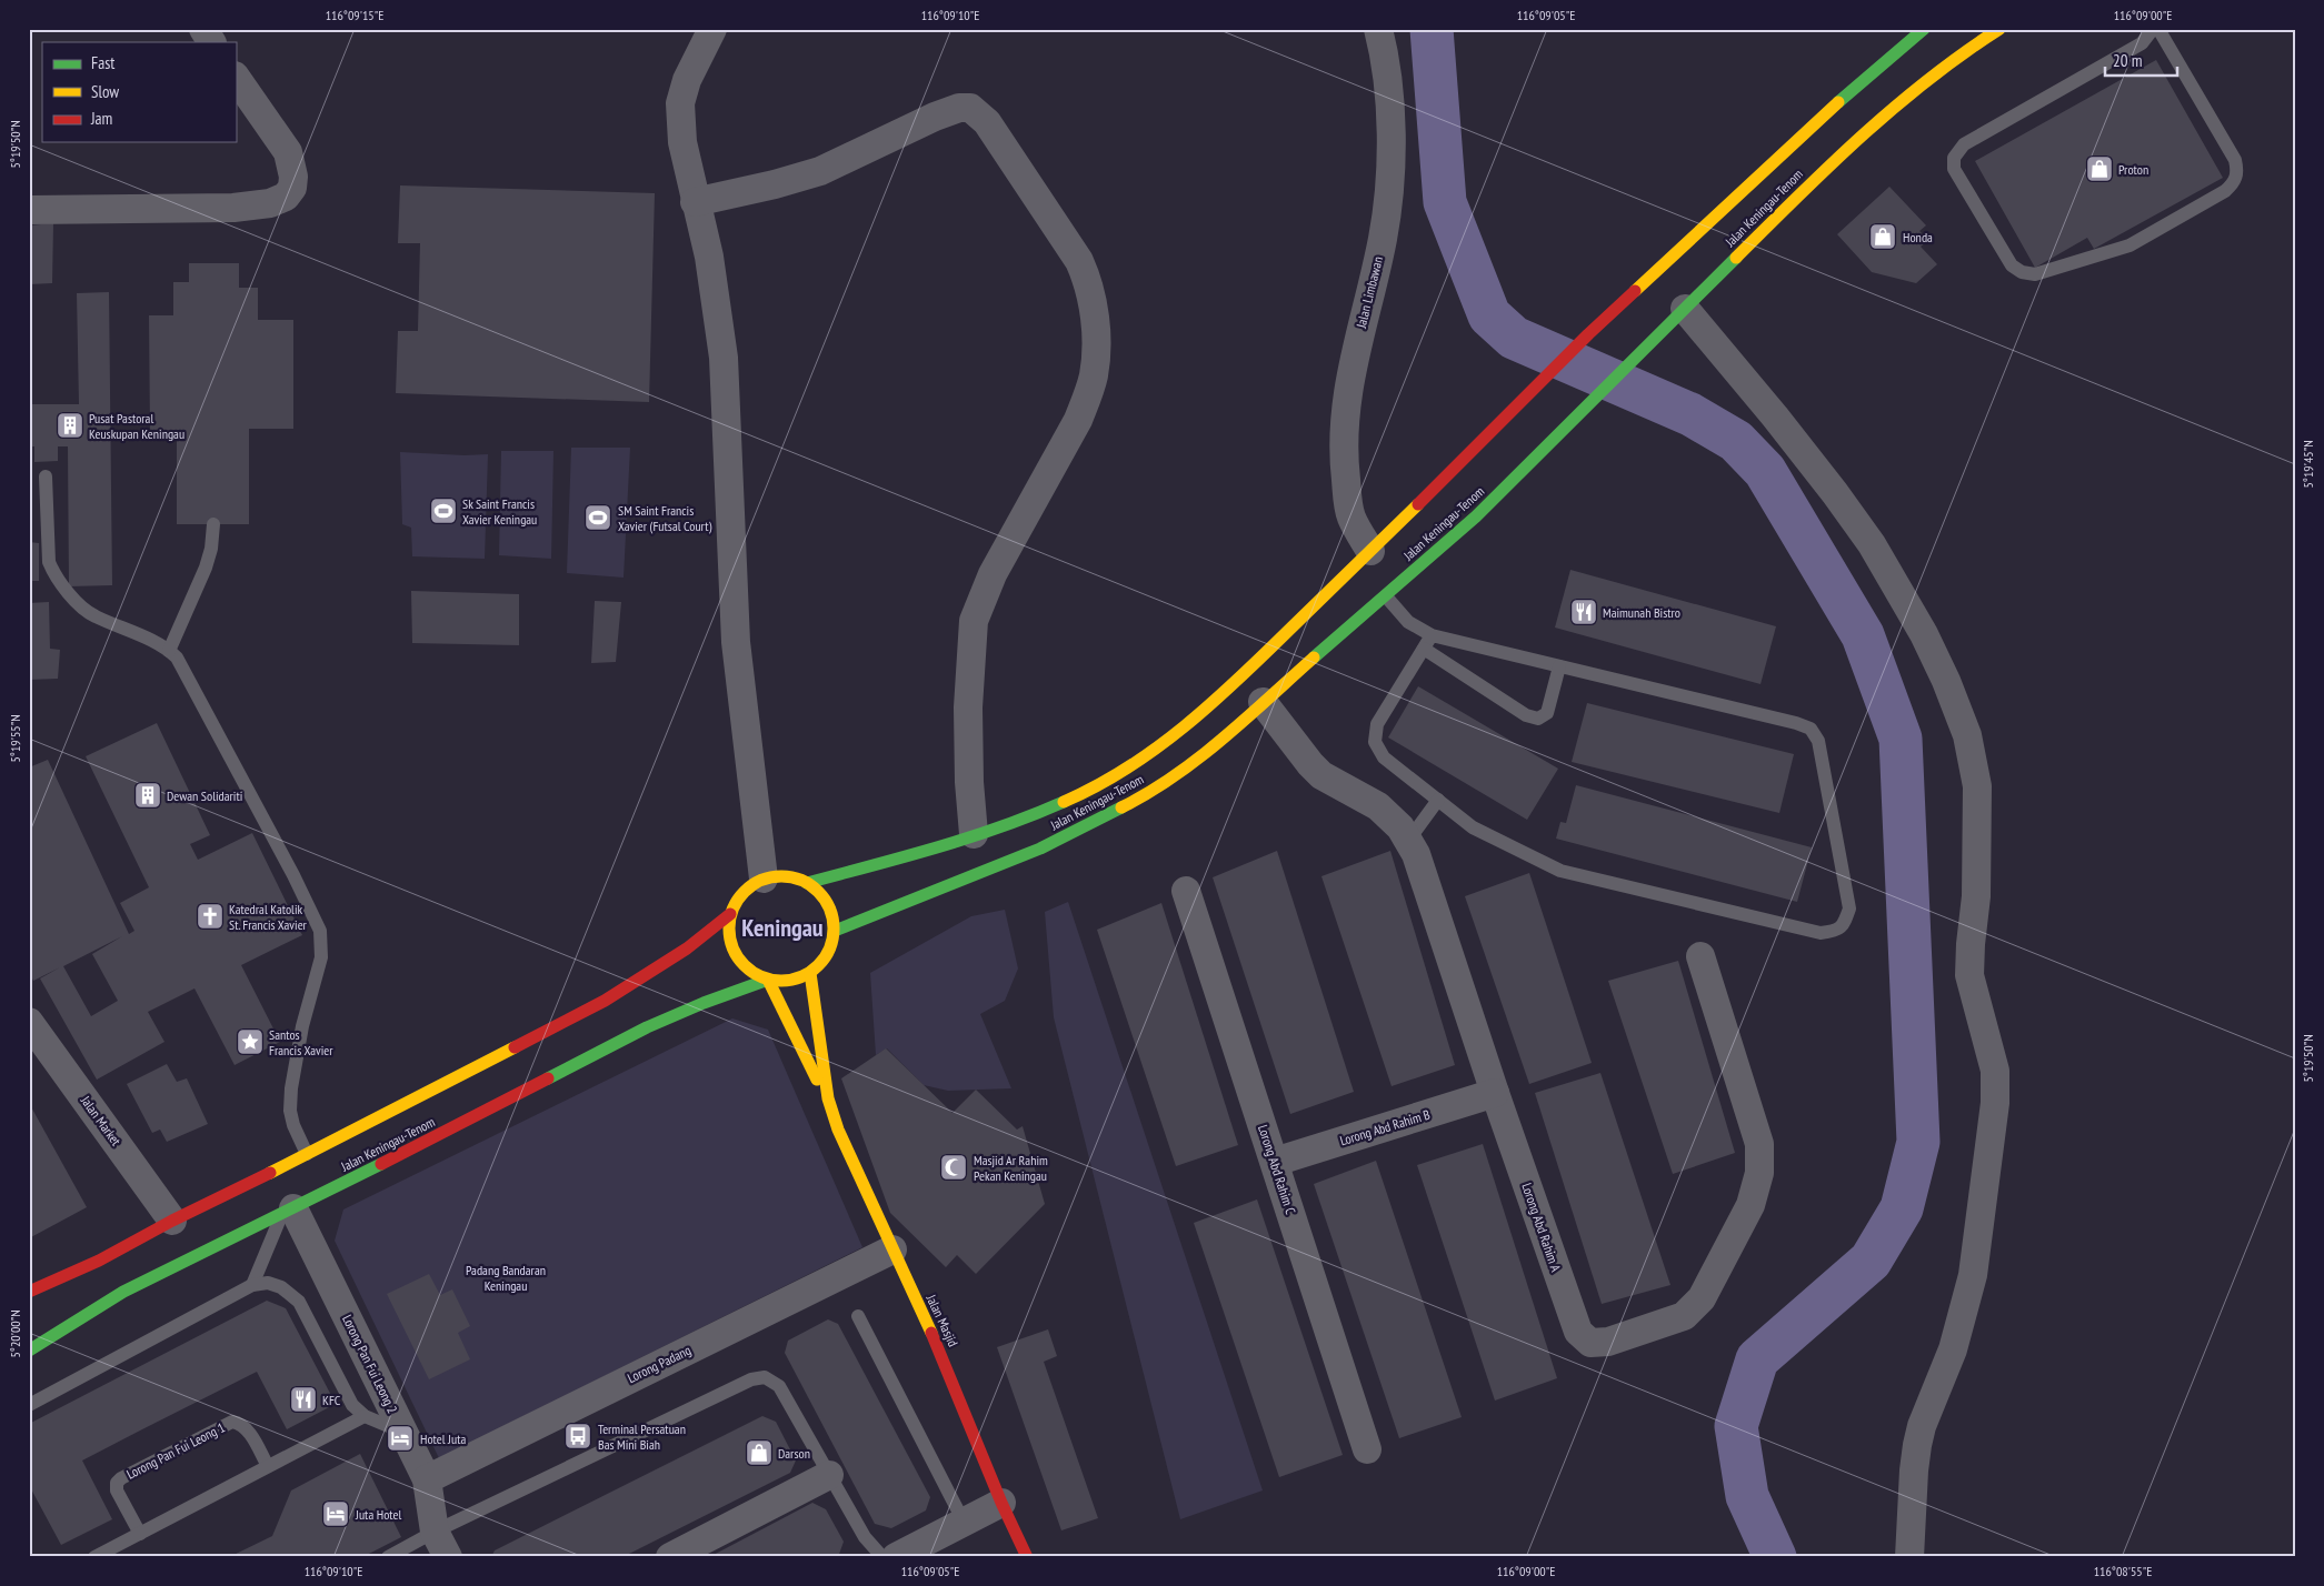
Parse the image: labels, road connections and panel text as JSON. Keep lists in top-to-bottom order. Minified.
{"streets":{"main road":["Jalan Keningau-Tenom","Jalan Masjid"],"street":["Jalan Limbawan","Jalan Market","Lorong Abd Rahim B","Lorong Abd Rahim C","Lorong Abd Rahim A","Lorong Pan Fui Leong 2","Lorong Padang"],"lane":["Lorong Pan Fui Leong 1"]},"crossings":[["Jalan Keningau-Tenom","Jalan Limbawan"],["Jalan Keningau-Tenom","Jalan Market"],["Jalan Keningau-Tenom","Lorong Abd Rahim A"],["Jalan Keningau-Tenom","Lorong Pan Fui Leong 2"],["Lorong Abd Rahim B","Lorong Abd Rahim C"],["Lorong Abd Rahim B","Lorong Abd Rahim A"],["Jalan Masjid","Lorong Padang"]],"districts":["Keningau"],"parks":["Padang Bandaran Keningau"],"places":{"shop":["Proton","Honda","Darson"],"building":["Pusat Pastoral Keuskupan Keningau","Dewan Solidariti"],"sports":["Sk Saint Francis Xavier Keningau","SM Saint Francis Xavier (Futsal Court)"],"restaurant":["Maimunah Bistro","KFC"],"church":["Katedral Katolik St. Francis Xavier"],"place":["Santos Francis Xavier"],"mosque":["Masjid Ar Rahim Pekan Keningau"],"bus stop":["Terminal Persatuan Bas Mini Biah"],"hotel":["Hotel Juta","Juta Hotel"]},"legend":["Fast","Slow","Jam"],"scale_bar":"20 m","coordinates":["116°09'15\"E","116°09'10\"E","116°09'05\"E","116°09'00\"E","5°19'50\"N","5°19'45\"N","5°19'55\"N","5°20'00\"N","116°08'55\"E"]}
